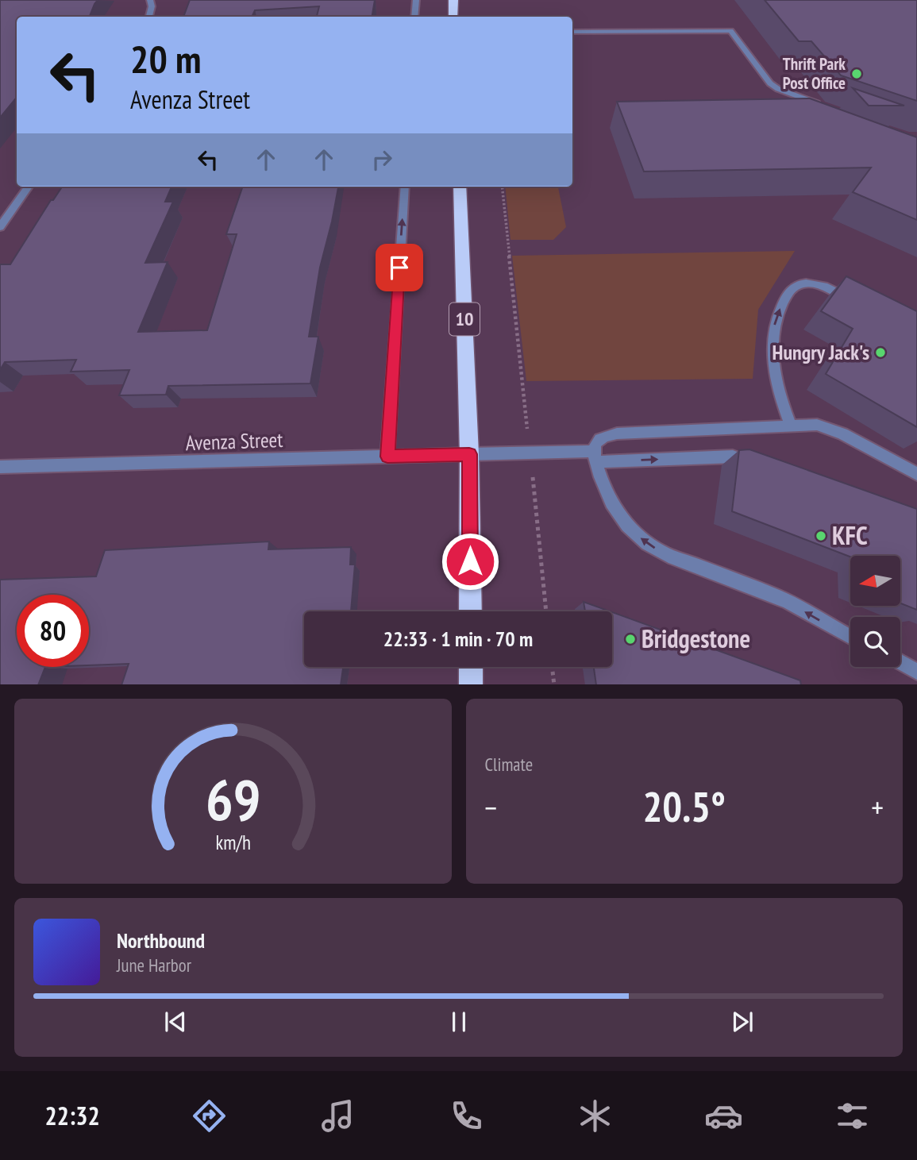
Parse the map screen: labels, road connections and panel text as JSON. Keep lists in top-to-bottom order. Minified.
{"streets":{"highway":["10"],"street":["Avenza Street"]},"crossings":[["10","Avenza Street"]],"places":["Thrift Park Post Office","Hungry Jack's","KFC","Bridgestone"],"north":"left","page":{"turn":["20 m","Avenza Street"],"limit":"80","trip":"22:33 · 1 min · 70 m","tile":"Climate","heat":["−","20.5°","+"],"song":["Northbound","June Harbor"],"tabs":"22:32","gauge":["69","km/h"]}}
